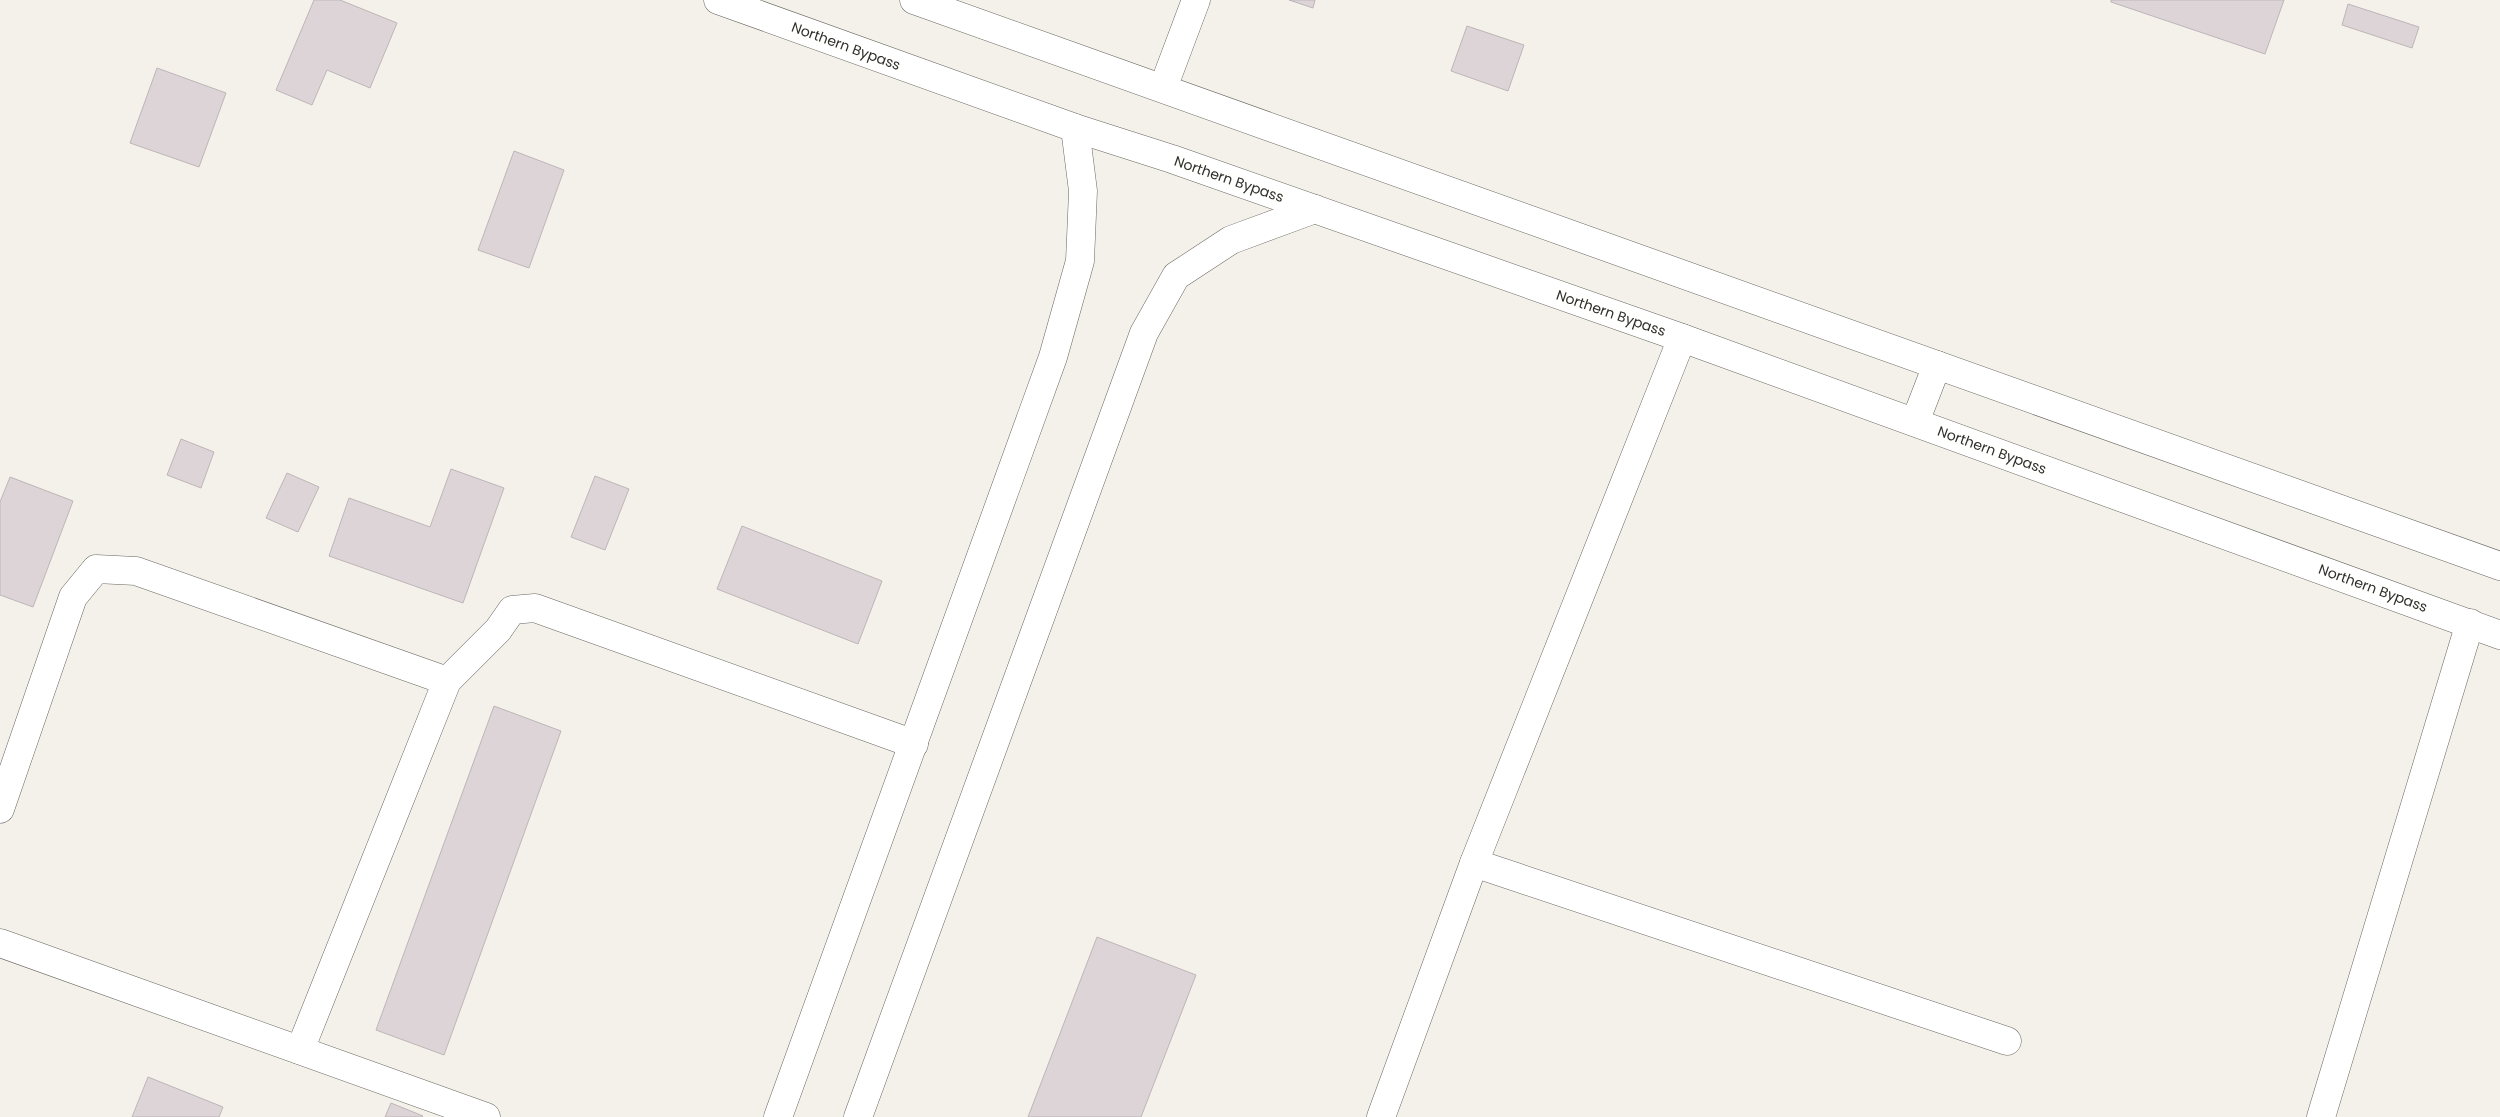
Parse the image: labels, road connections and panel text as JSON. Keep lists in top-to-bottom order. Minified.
{"streets":{"street":["Northern Bypass"]}}
